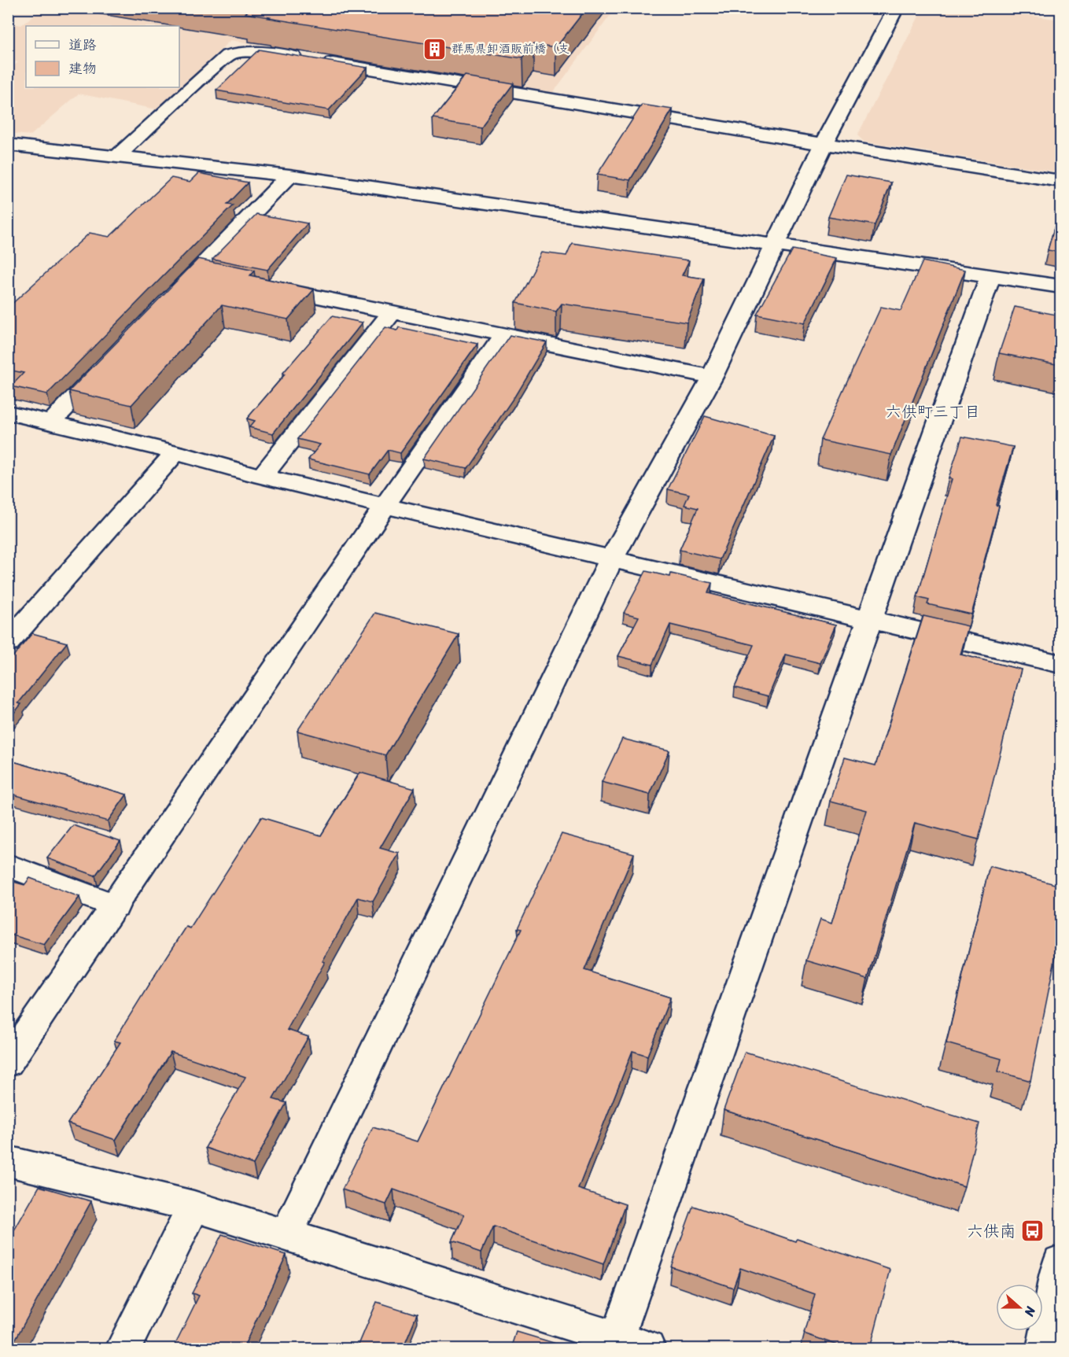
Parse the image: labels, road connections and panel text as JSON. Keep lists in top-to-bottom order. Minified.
{"districts":["六供町三丁目"],"places":{"building":["群馬県卸酒販前橋（支"],"bus stop":["六供南"]},"legend":["道路","建物"],"north":"right"}
